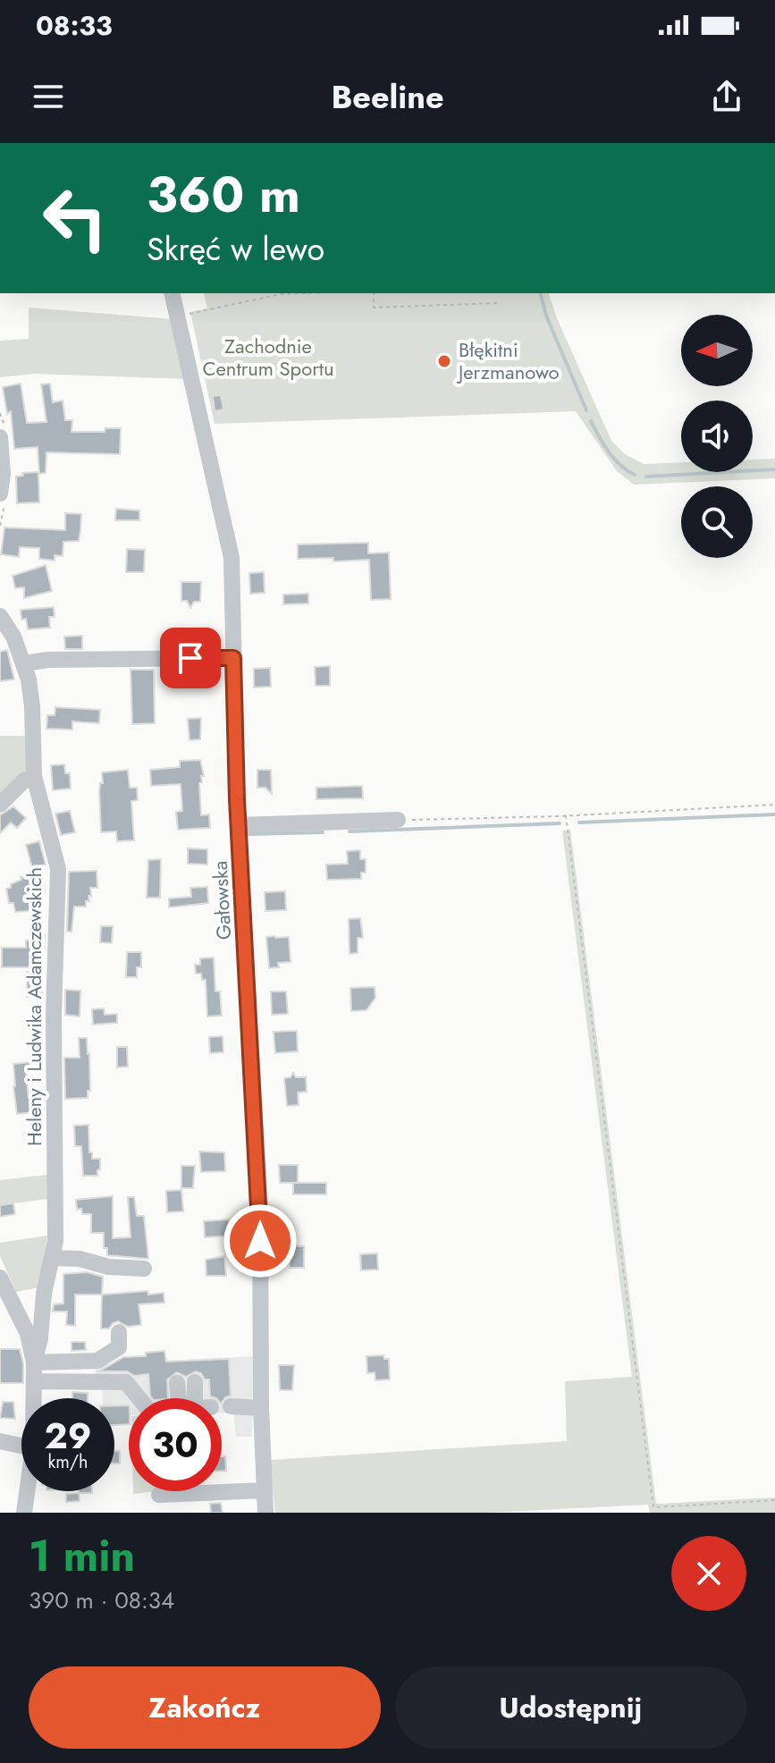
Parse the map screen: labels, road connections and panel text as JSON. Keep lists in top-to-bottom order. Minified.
{"streets":{"street":["Gałowska","Heleny i Ludwika Adamczewskich"]},"parks":["Zachodnie Centrum Sportu"],"places":["Błękitni Jerzmanowo"],"north":"left","page":{"status":"08:33","header":"Beeline","turn":["360 m","Skręć w lewo"],"speed":"29 km/h","limit":"30","heading":["1 min","390 m · 08:34"],"buttons":["Zakończ","Udostępnij"]}}
